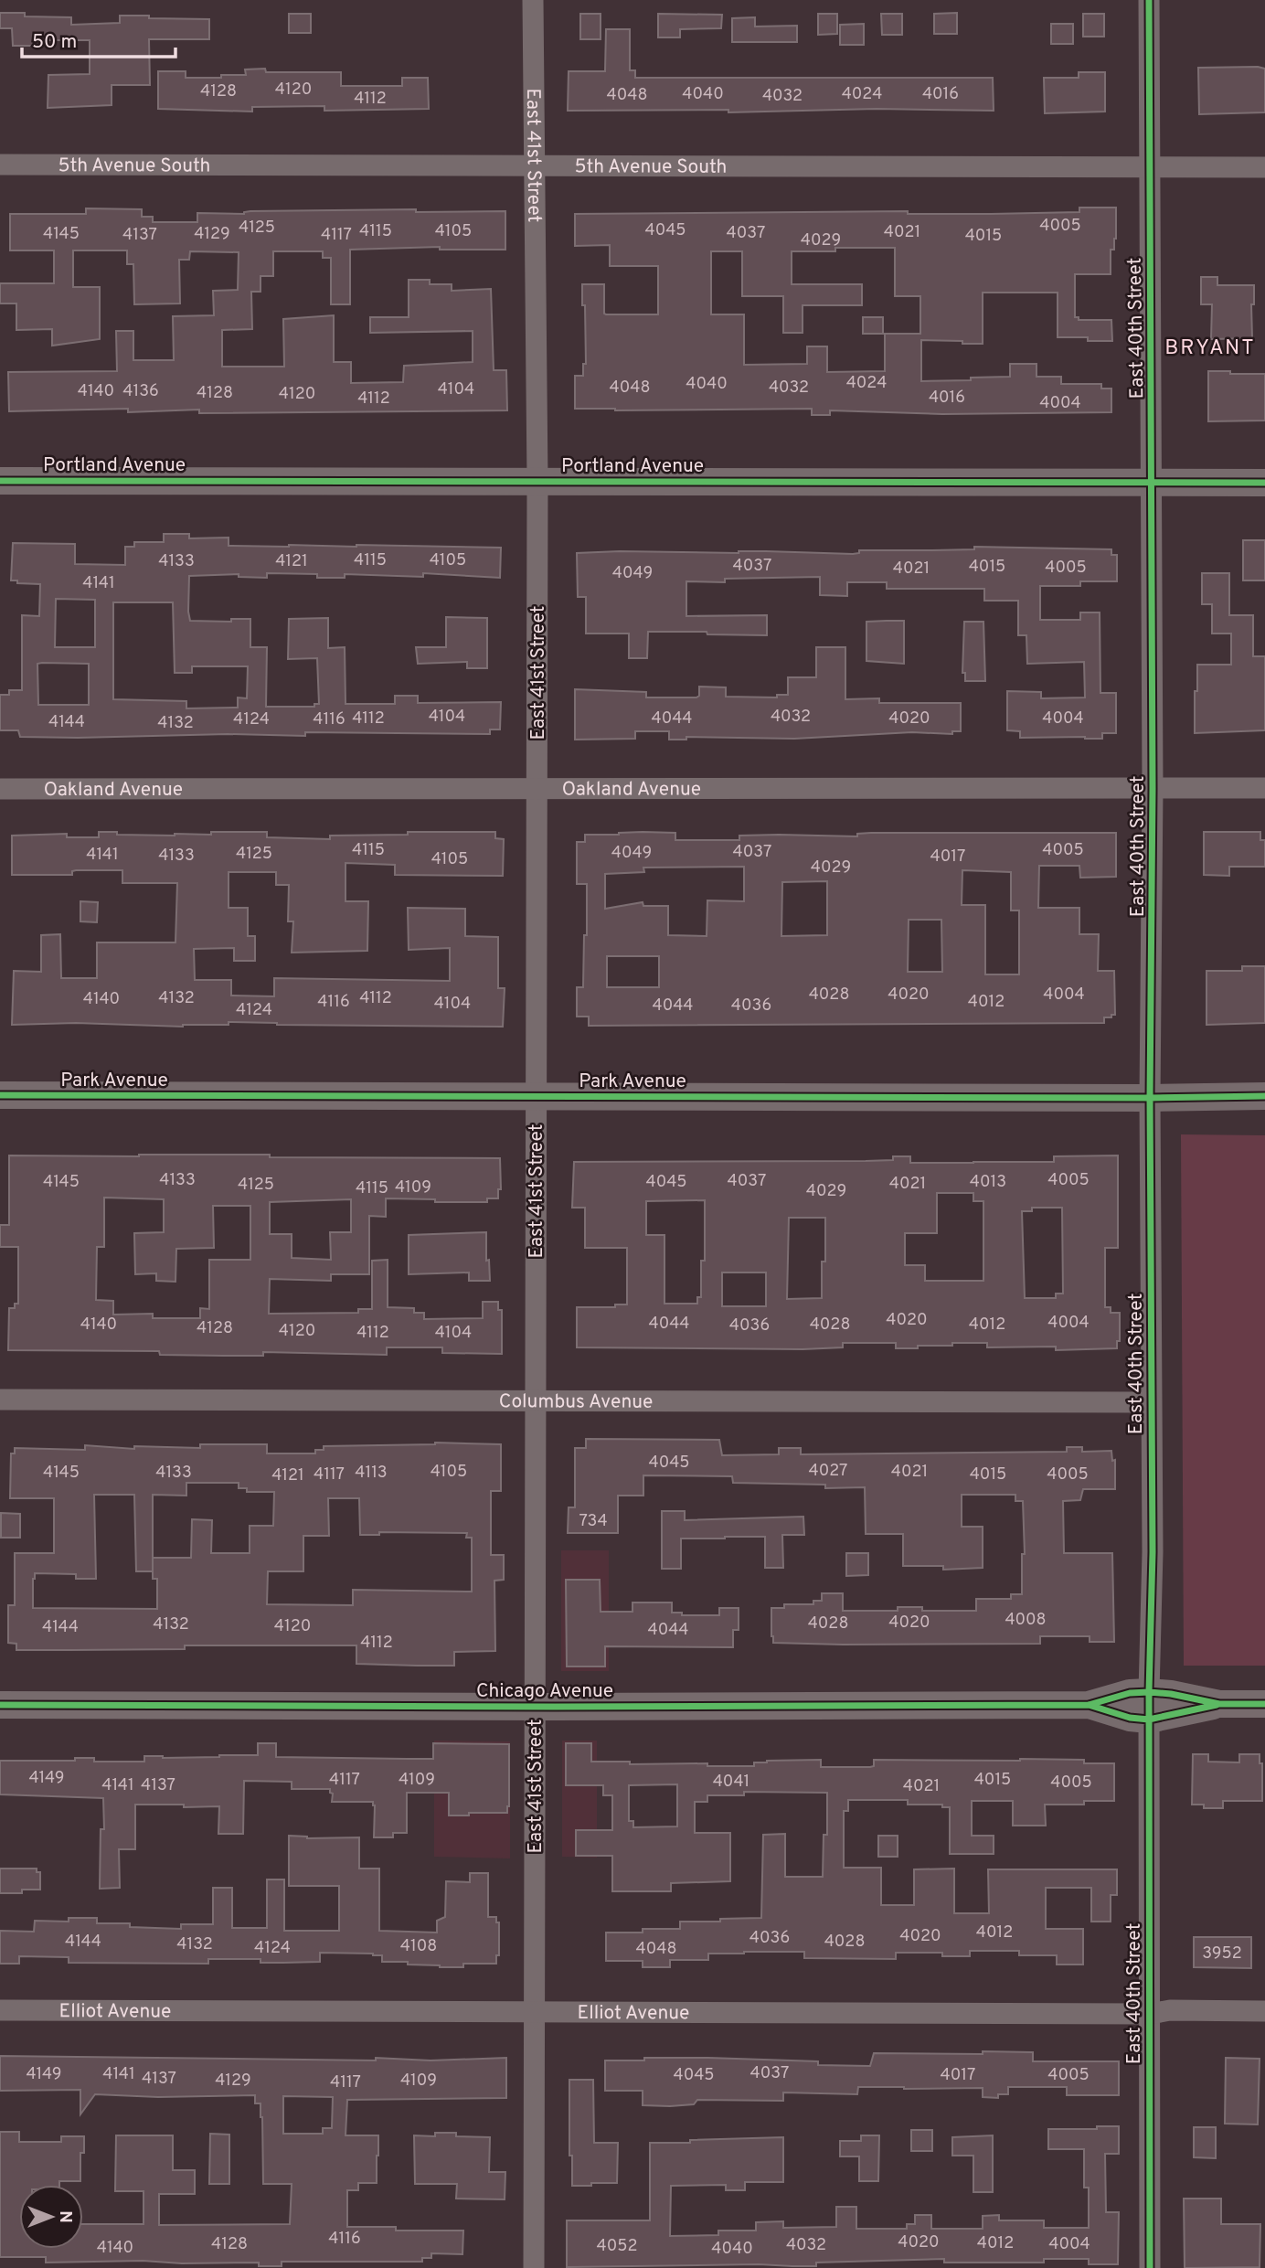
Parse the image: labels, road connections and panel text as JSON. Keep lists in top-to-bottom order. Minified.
{"streets":{"street":["East 41st Street","5th Avenue South","East 40th Street","Portland Avenue","Oakland Avenue","Park Avenue","Columbus Avenue","Chicago Avenue","Elliot Avenue"]},"crossings":[["East 41st Street","5th Avenue South"],["East 41st Street","Portland Avenue"],["East 41st Street","Oakland Avenue"],["East 41st Street","Park Avenue"],["East 41st Street","Columbus Avenue"],["East 41st Street","Chicago Avenue"],["East 41st Street","Elliot Avenue"],["5th Avenue South","East 40th Street"],["East 40th Street","Portland Avenue"],["East 40th Street","Oakland Avenue"],["East 40th Street","Park Avenue"],["East 40th Street","Columbus Avenue"],["East 40th Street","Chicago Avenue"],["East 40th Street","Elliot Avenue"]],"districts":["BRYANT"],"house_numbers":["4120","4128","4040","4024","4016","4048","4032","4112","4005","4125","4045","4115","4105","4021","4037","4145","4129","4137","4117","4015","4029","4024","4040","4048","4032","4104","4140","4136","4128","4120","4016","4112","4004","4115","4105","4133","4121","4037","4015","4005","4021","4049","4141","4104","4032","4112","4044","4020","4004","4124","4116","4144","4132","4115","4005","4037","4049","4125","4141","4133","4017","4105","4029","4028","4020","4004","4132","4112","4140","4116","4012","4104","4044","4036","4124","4133","4005","4037","4145","4045","4013","4021","4125","4109","4115","4029","4020","4004","4044","4140","4028","4012","4036","4128","4120","4112","4104","4045","4027","4105","4021","4145","4133","4113","4117","4015","4005","4121","734","4008","4020","4028","4132","4120","4144","4044","4112","4149","4117","4109","4015","4041","4005","4141","4137","4021","4012","4020","4036","4144","4028","4132","4108","4124","4048","3952","4037","4149","4141","4045","4017","4005","4137","4129","4109","4117","4116","4020","4012","4128","4004","4032","4052","4140","4040"],"scale_bar":"50 m","north":"right"}
